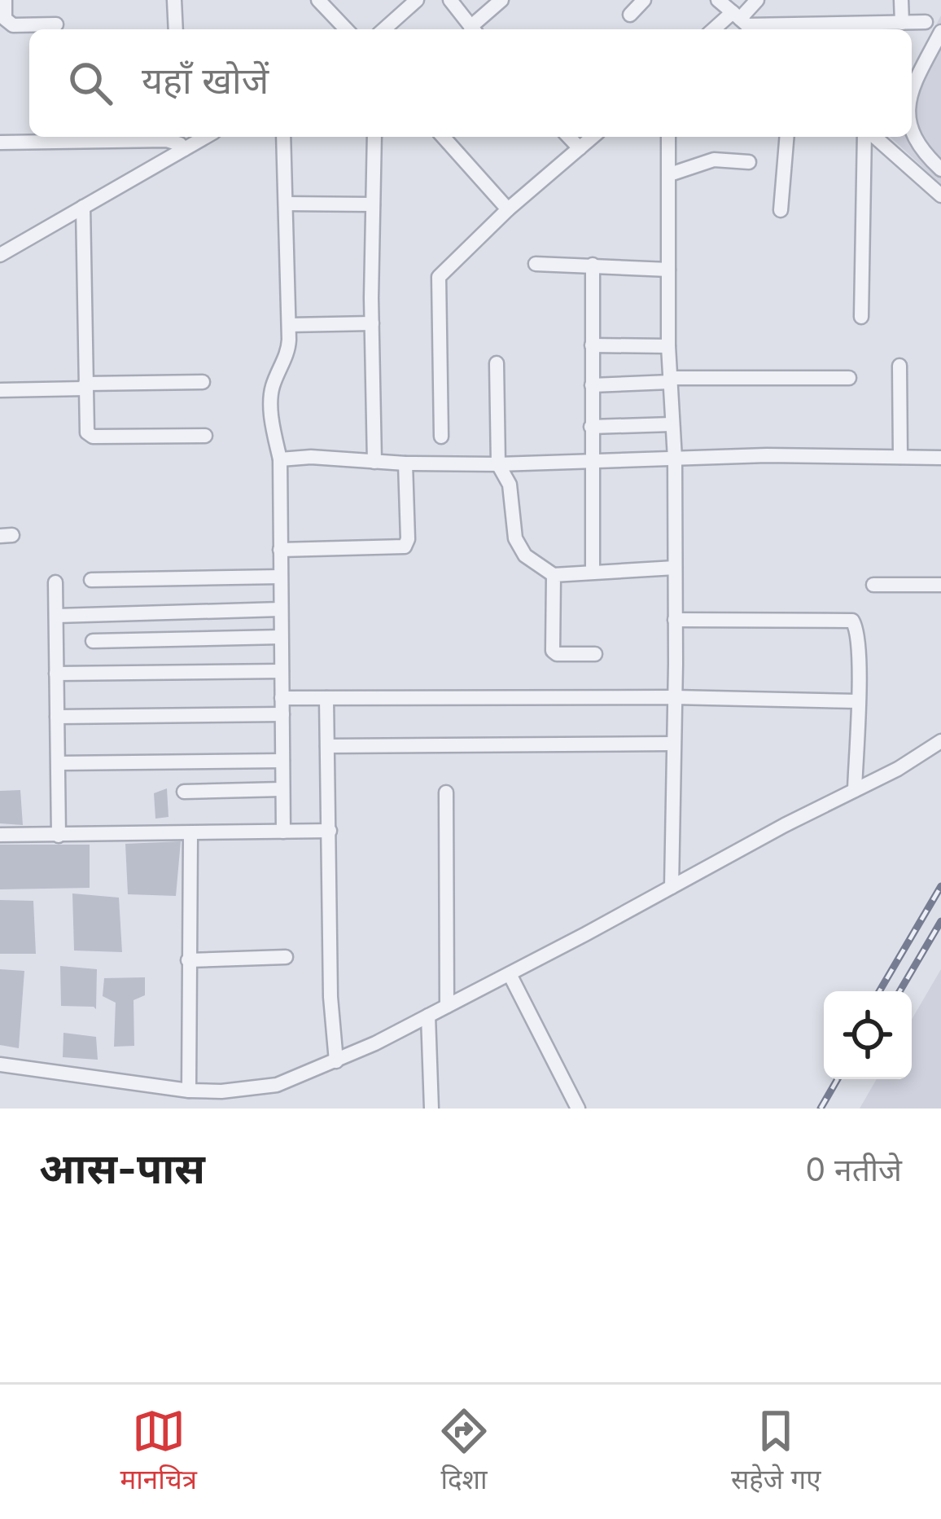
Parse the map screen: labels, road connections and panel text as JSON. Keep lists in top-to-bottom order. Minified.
{"page":{"search":"यहाँ खोजें","heading":["आस-पास","0 नतीजे"],"nav":["मानचित्र","दिशा","सहेजे गए"]}}
